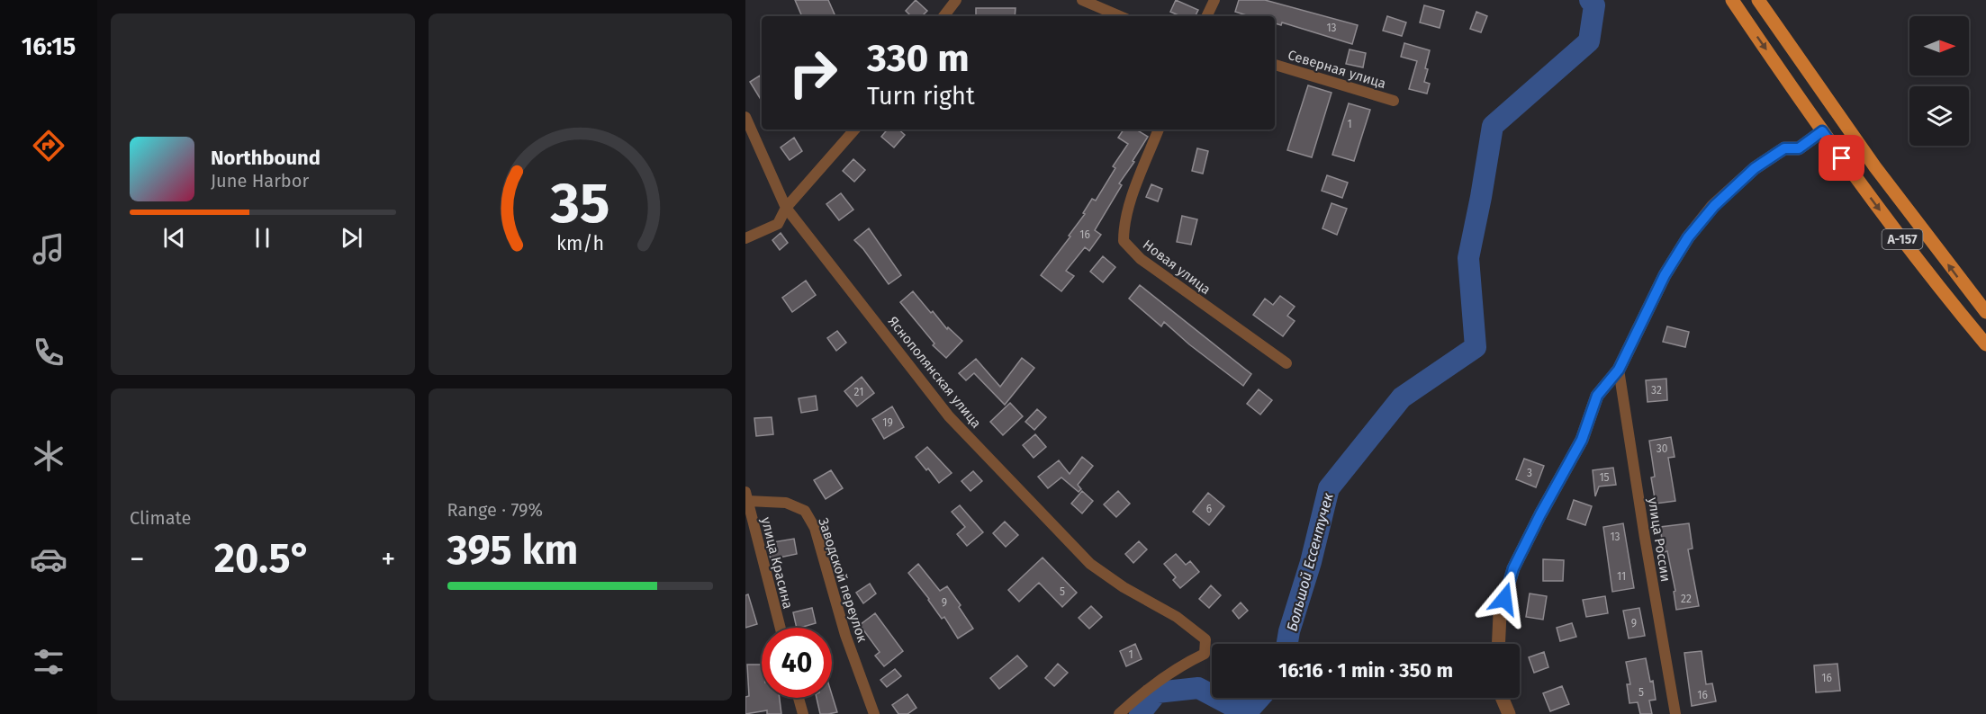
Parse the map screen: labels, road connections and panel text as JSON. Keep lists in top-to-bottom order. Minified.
{"streets":{"main road":["А-157"],"street":["Северная улица","Новая улица","Яснополянская улица","улица России","улица Красина","Заводской переулок"]},"crossings":[["улица Красина","Заводской переулок"]],"water":["Большой Ессентучек"],"house_numbers":["13","1","16","32","21","19","30","3","15","6","13","11","5","22","9","9","1","16","5","16"],"north":"right","page":{"tabs":"16:15","turn":["330 m","Turn right"],"song":["Northbound","June Harbor"],"tile":["Climate",["Range · 79%","395 km"]],"heat":["−","20.5°","+"],"limit":"40","trip":"16:16 · 1 min · 350 m","gauge":["35","km/h"]}}
